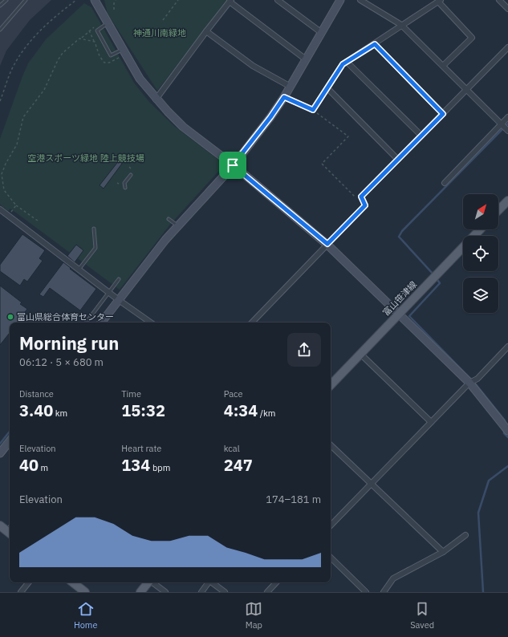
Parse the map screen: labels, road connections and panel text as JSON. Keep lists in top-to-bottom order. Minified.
{"streets":{"main road":["富山笹津線"]},"parks":["神通川南緑地","空港スポーツ緑地 陸上競技場"],"places":["富山県総合体育センター"],"north":"top right","page":{"heading":["Morning run","06:12 · 5 × 680 m"],"stats":[["Distance","3.40 km"],["Time","15:32"],["Pace","4:34 /km"],["Elevation","40 m"],["Heart rate","134 bpm"],["kcal","247"]],"chart":["Elevation","174–181 m"],"tabs":["Home","Map","Saved"]}}
